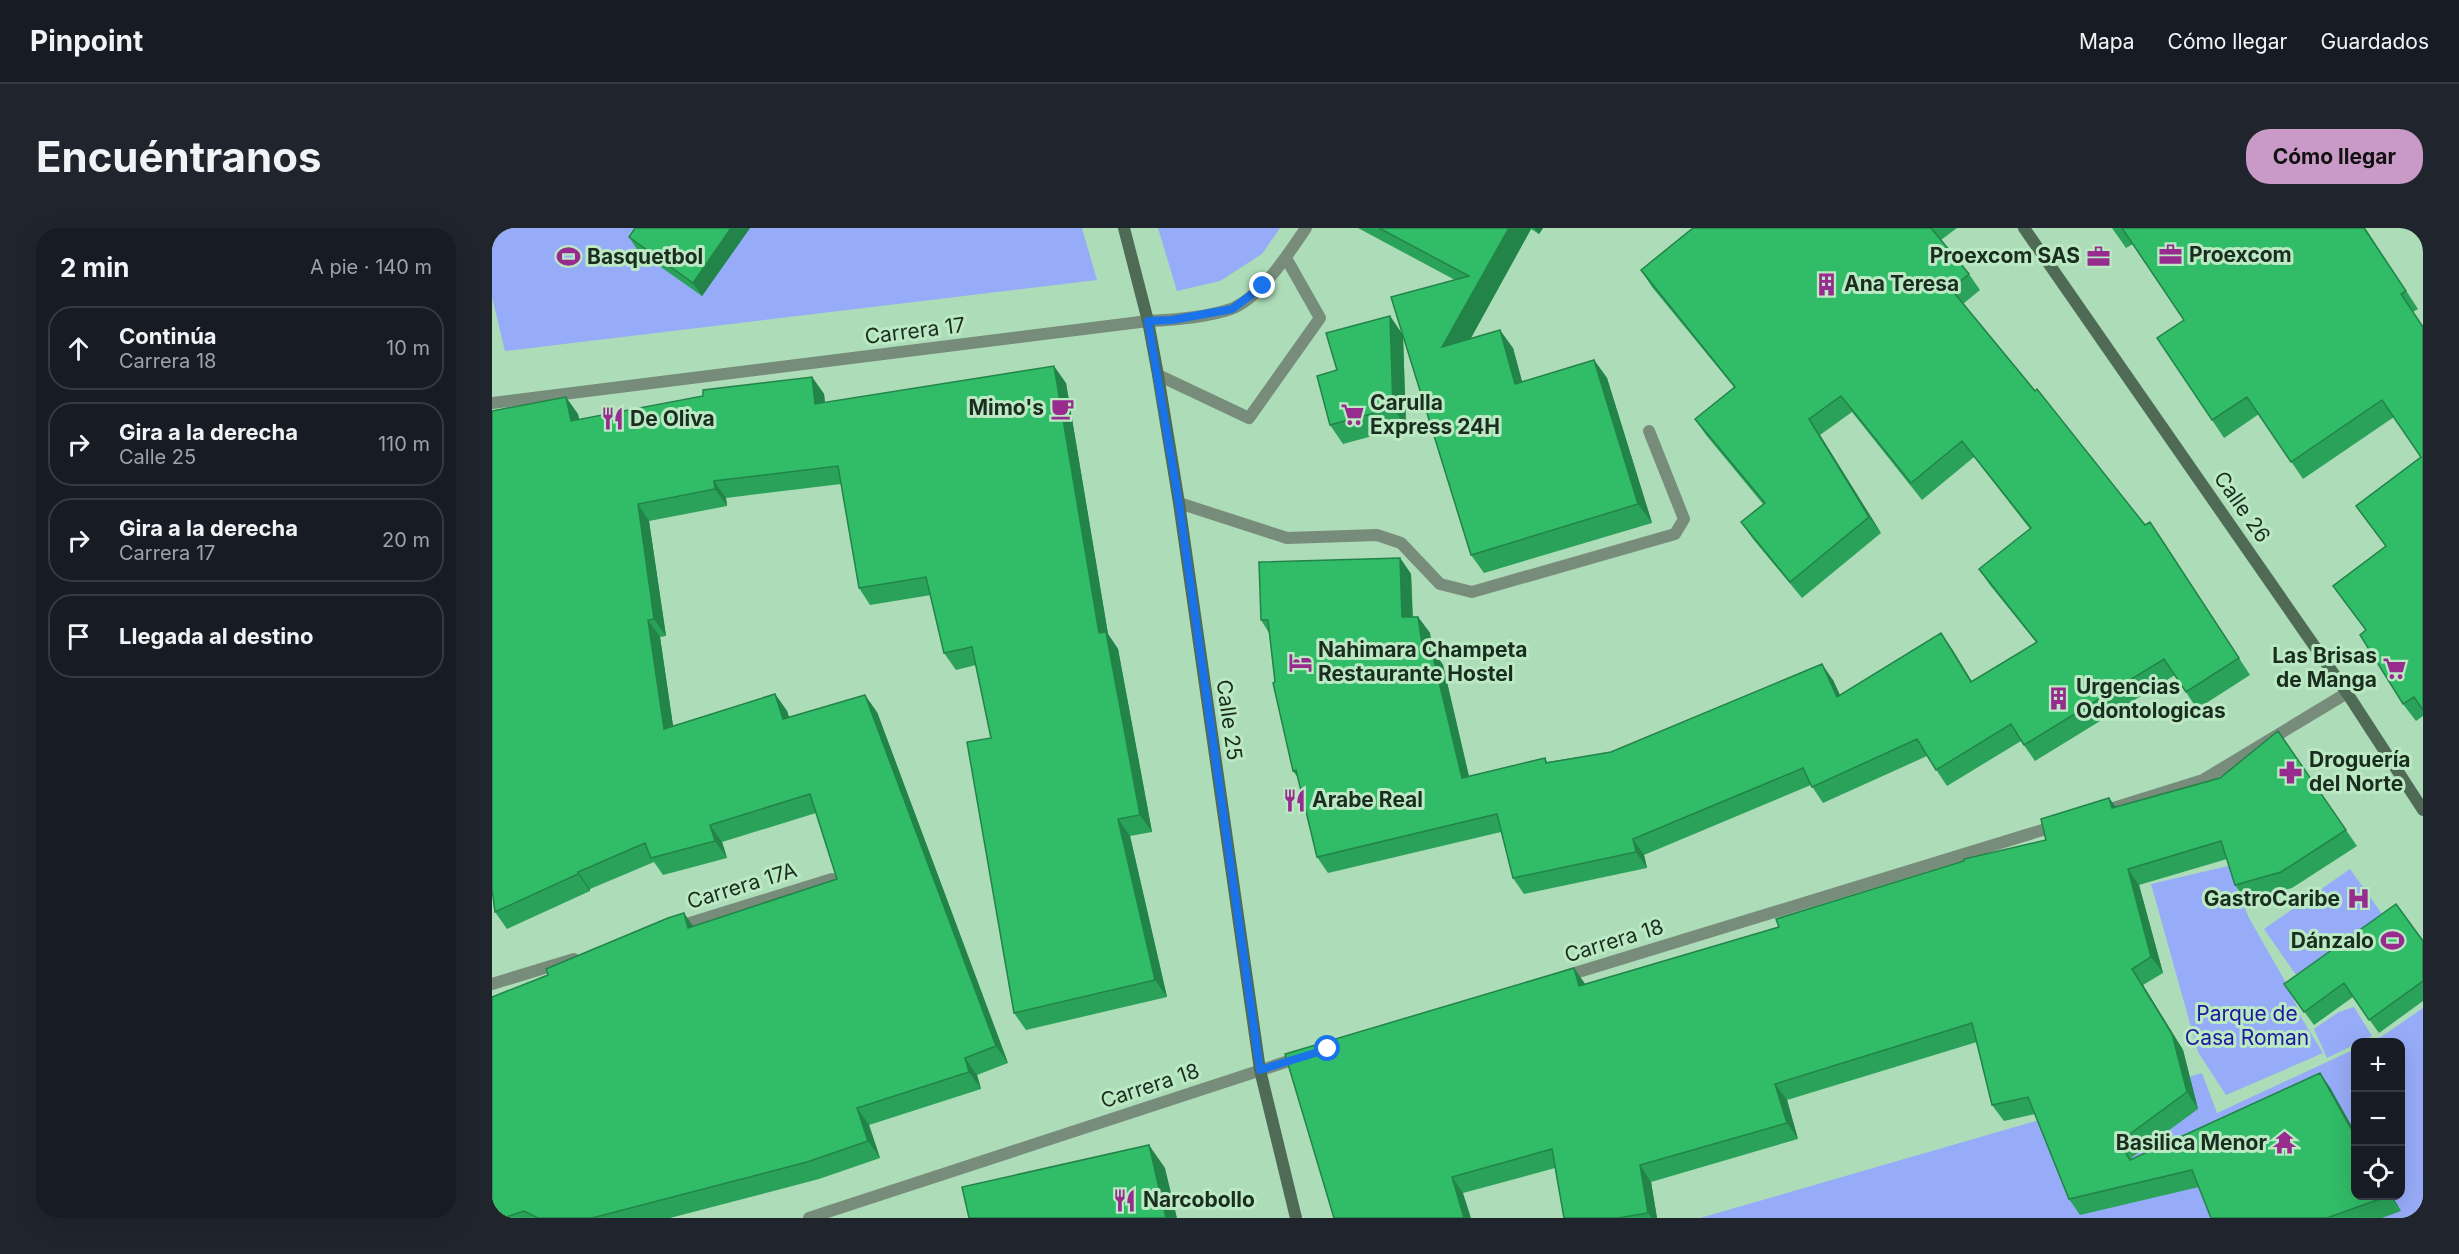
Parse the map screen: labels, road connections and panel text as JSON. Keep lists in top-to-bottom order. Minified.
{"streets":{"main road":["Calle 26","Calle 25"],"street":["Carrera 17","Carrera 17A","Carrera 18"]},"crossings":[["Carrera 17","Calle 25"],["Calle 25","Carrera 18"]],"parks":["Parque de Casa Roman"],"places":{"office":["Proexcom","Proexcom SAS"],"sports":["Basquetbol","Dánzalo"],"building":["Ana Teresa","Urgencias Odontologicas"],"cafe":["Mimo's"],"supermarket":["Carulla Express 24H","Las Brisas de Manga"],"restaurant":["De Oliva","Arabe Real","Narcobollo"],"hotel":["Nahimara Champeta Restaurante Hostel"],"pharmacy":["Droguería del Norte"],"hospital":["GastroCaribe"],"temple":["Basilica Menor"]},"page":{"header":"Pinpoint","nav":["Mapa","Cómo llegar","Guardados"],"buttons":"Cómo llegar","title":"Encuéntranos","heading":["2 min","A pie · 140 m"],"list":[["Continúa","Carrera 18","10 m"],["Gira a la derecha","Calle 25","110 m"],["Gira a la derecha","Carrera 17","20 m"],"Llegada al destino"],"map_buttons":["+","−"]}}
